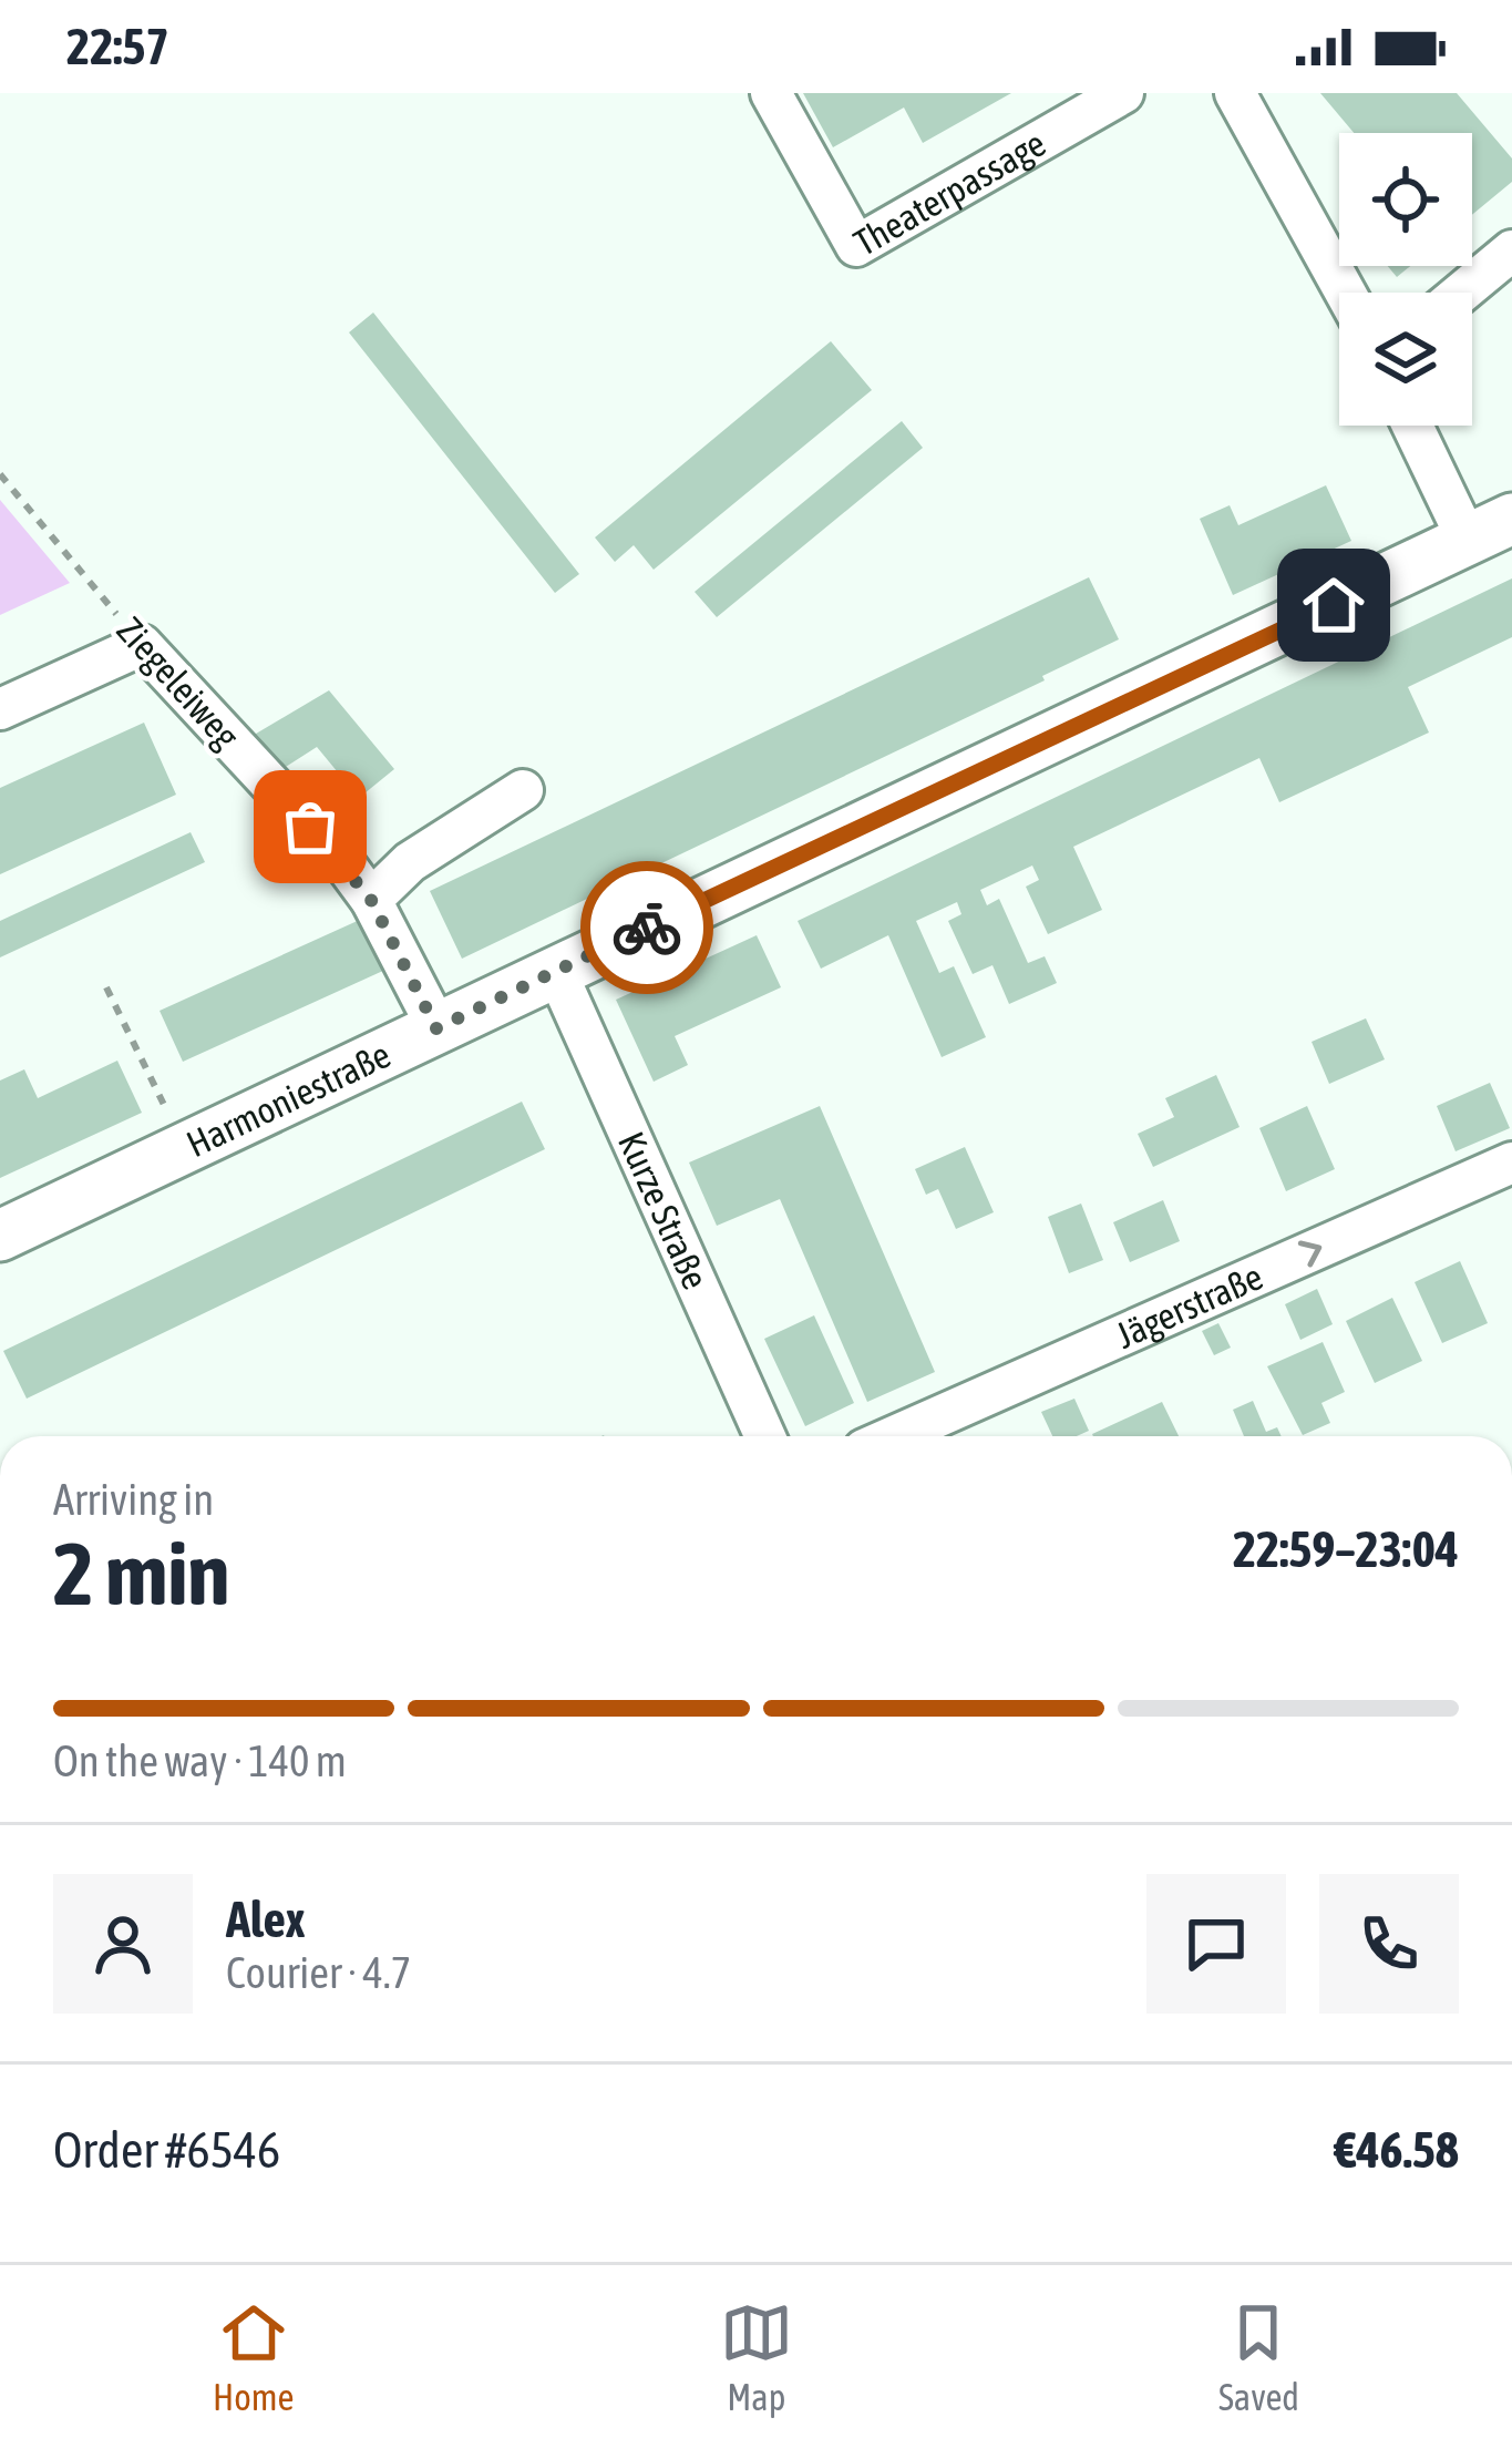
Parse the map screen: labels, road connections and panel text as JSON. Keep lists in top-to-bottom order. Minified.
{"streets":{"main road":["Harmoniestraße"],"street":["Theaterpassage","Ziegeleiweg","Kurze Straße","Jägerstraße"]},"crossings":[["Ziegeleiweg","Harmoniestraße"],["Harmoniestraße","Kurze Straße"]],"one_way":["Jägerstraße"],"page":{"status":"22:57","heading":["2 min","Arriving in","22:59–23:04"],"panel":["Alex","Courier · 4.7","Order #6546","€46.58"],"bar":"On the way · 140 m","tabs":["Home","Map","Saved"]}}
